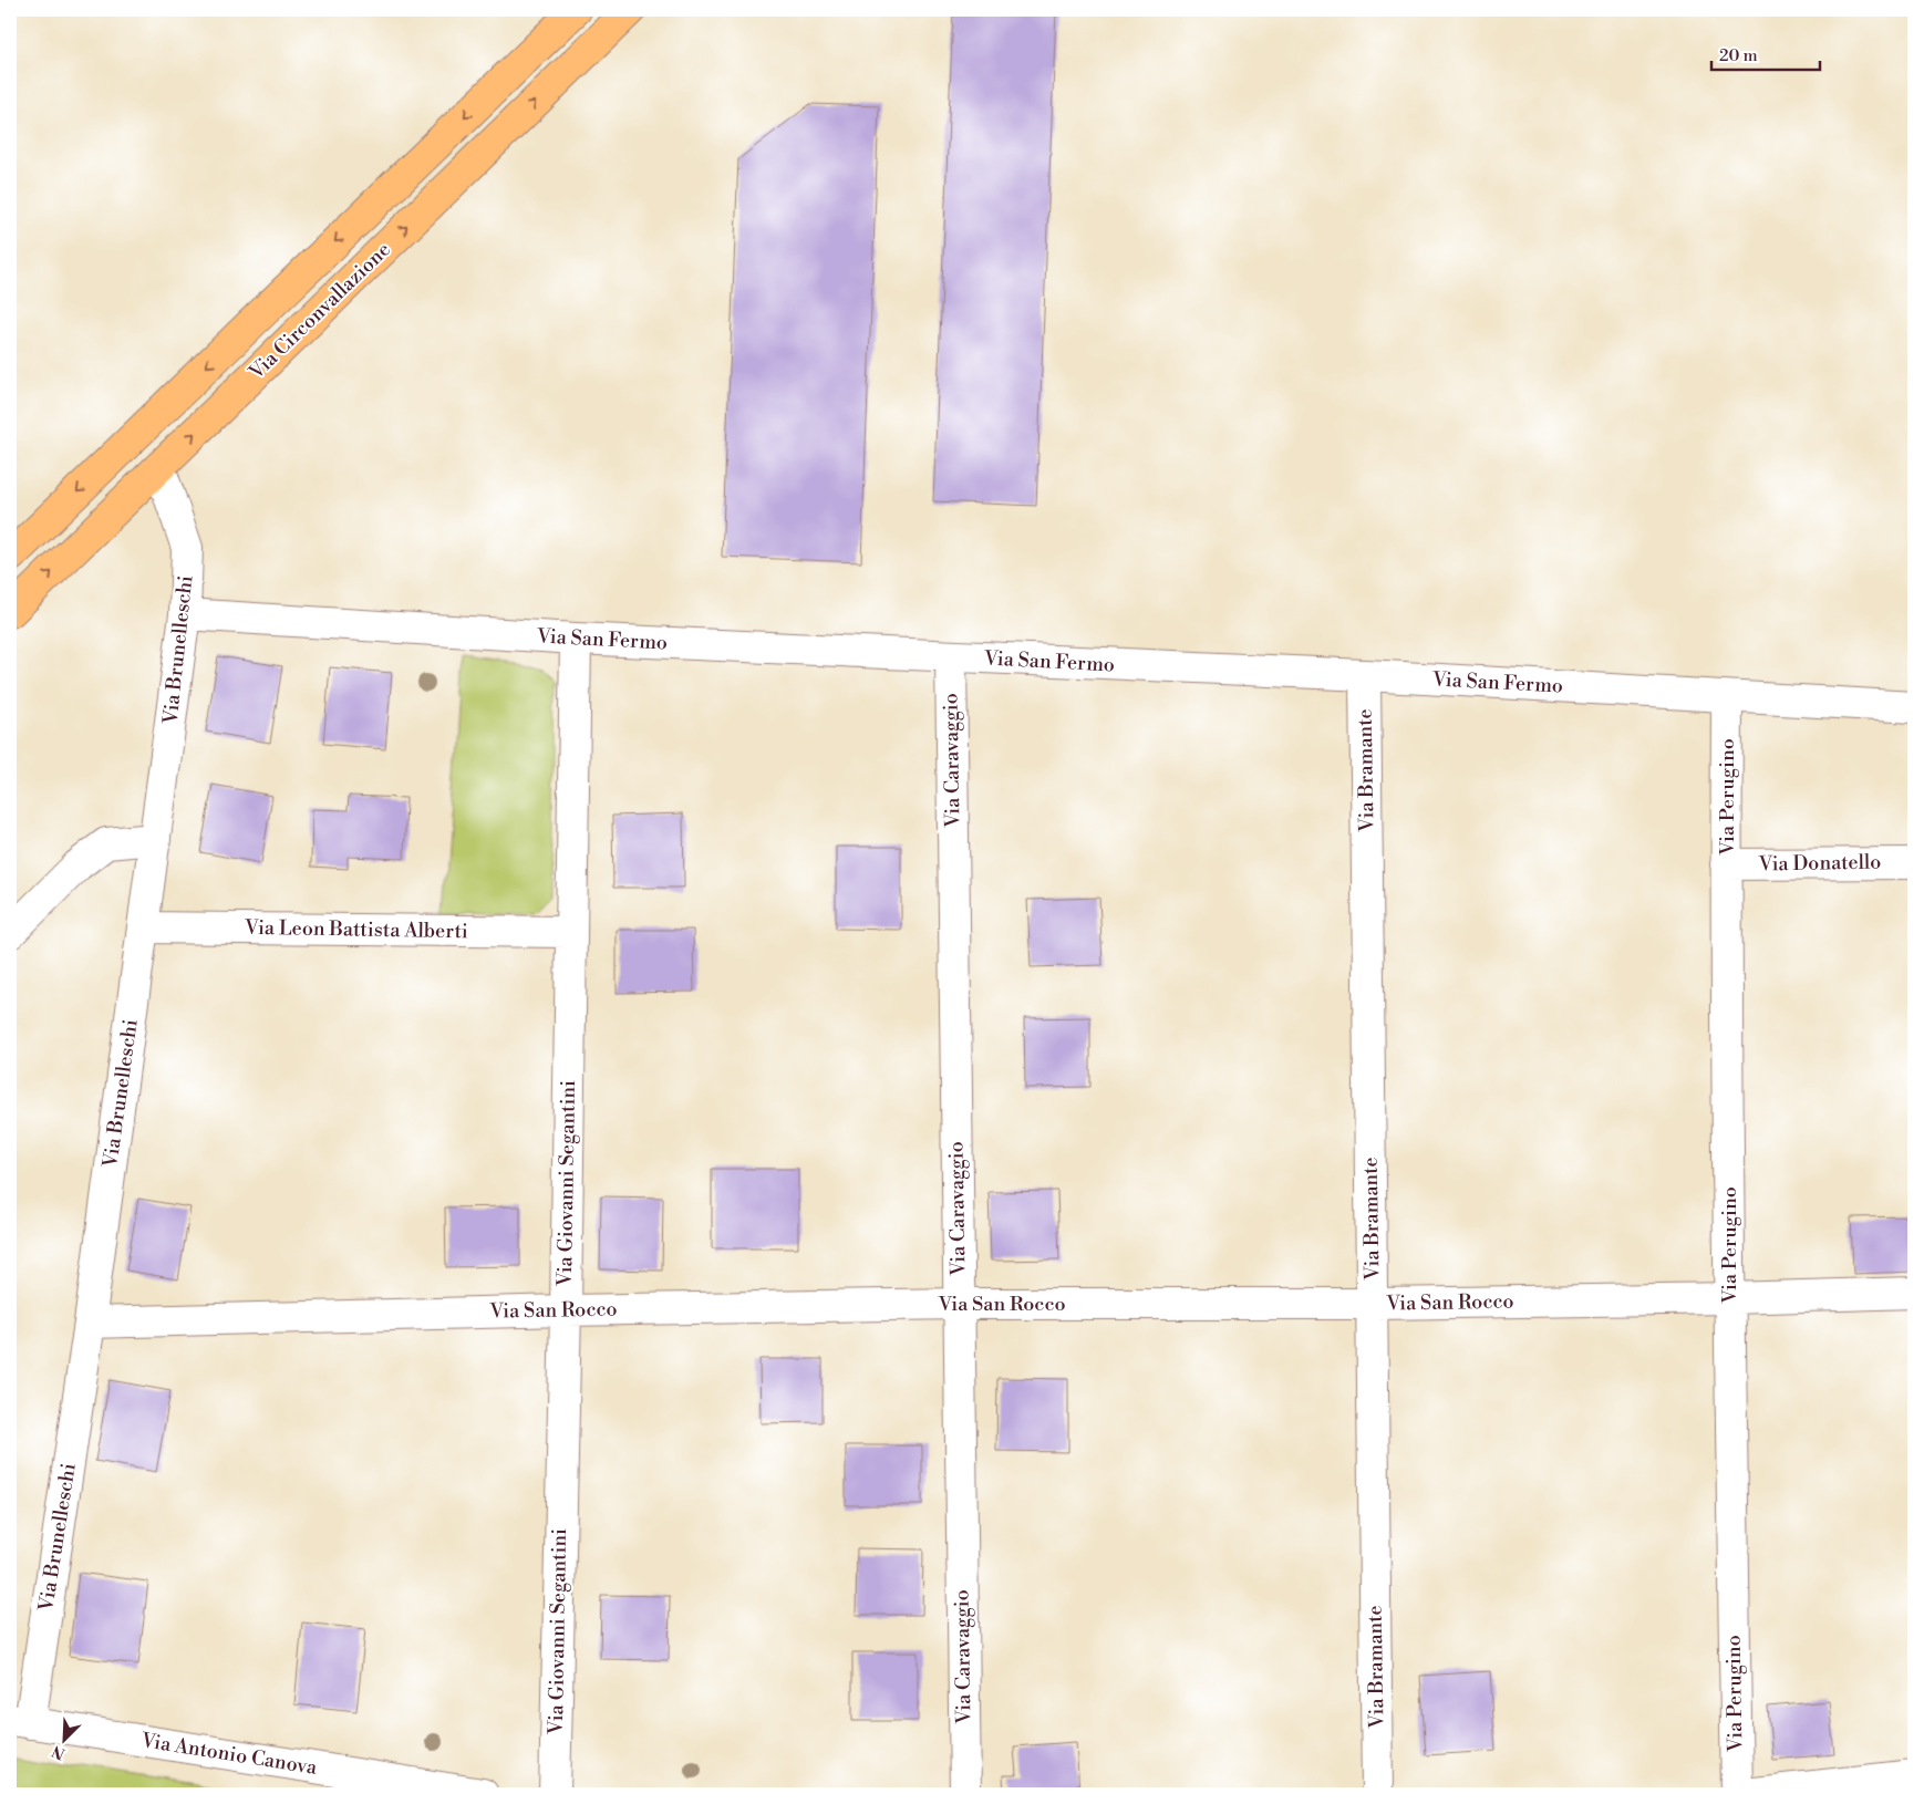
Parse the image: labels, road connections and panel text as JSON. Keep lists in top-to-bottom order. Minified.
{"streets":{"main road":["Via Circonvallazione"],"street":["Via San Fermo","Via Brunelleschi","Via Caravaggio","Via Bramante","Via Perugino","Via Donatello","Via Leon Battista Alberti","Via Giovanni Segantini","Via San Rocco","Via Antonio Canova"]},"crossings":[["Via Circonvallazione","Via Brunelleschi"],["Via San Fermo","Via Brunelleschi"],["Via San Fermo","Via Caravaggio"],["Via San Fermo","Via Bramante"],["Via San Fermo","Via Perugino"],["Via San Fermo","Via Giovanni Segantini"],["Via Brunelleschi","Via Leon Battista Alberti"],["Via Brunelleschi","Via San Rocco"],["Via Brunelleschi","Via Antonio Canova"],["Via Caravaggio","Via San Rocco"],["Via Bramante","Via San Rocco"],["Via Perugino","Via Donatello"],["Via Perugino","Via San Rocco"],["Via Leon Battista Alberti","Via Giovanni Segantini"],["Via Giovanni Segantini","Via San Rocco"]],"scale_bar":"20 m","north":"bottom left"}
